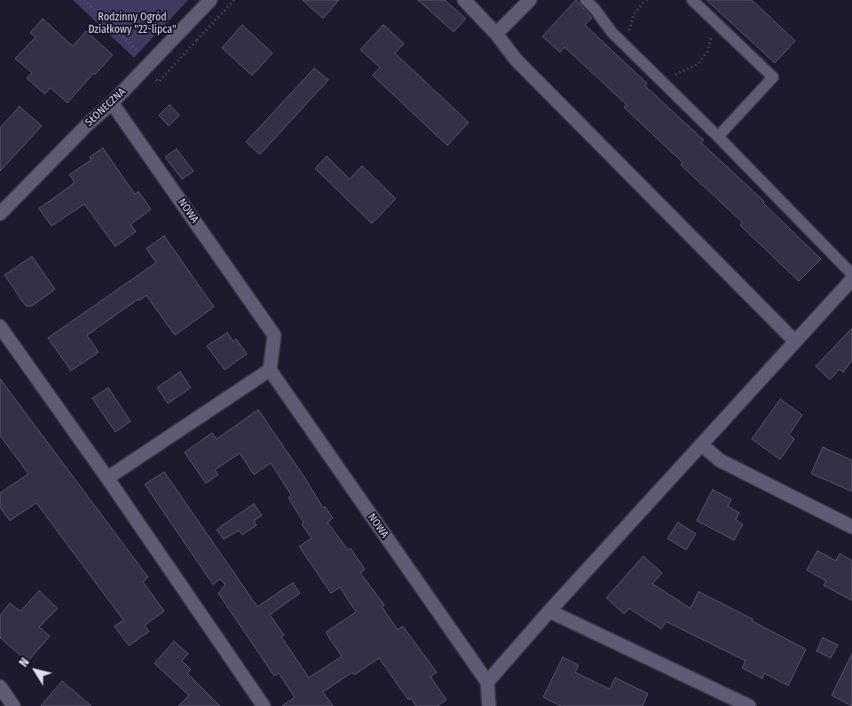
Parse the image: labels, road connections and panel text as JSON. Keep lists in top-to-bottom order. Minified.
{"streets":{"street":["SŁONECZNA","NOWA"]},"crossings":[["SŁONECZNA","NOWA"]],"parks":["Rodzinny Ogród Działkowy \"22-lipca\""],"north":"top left"}
